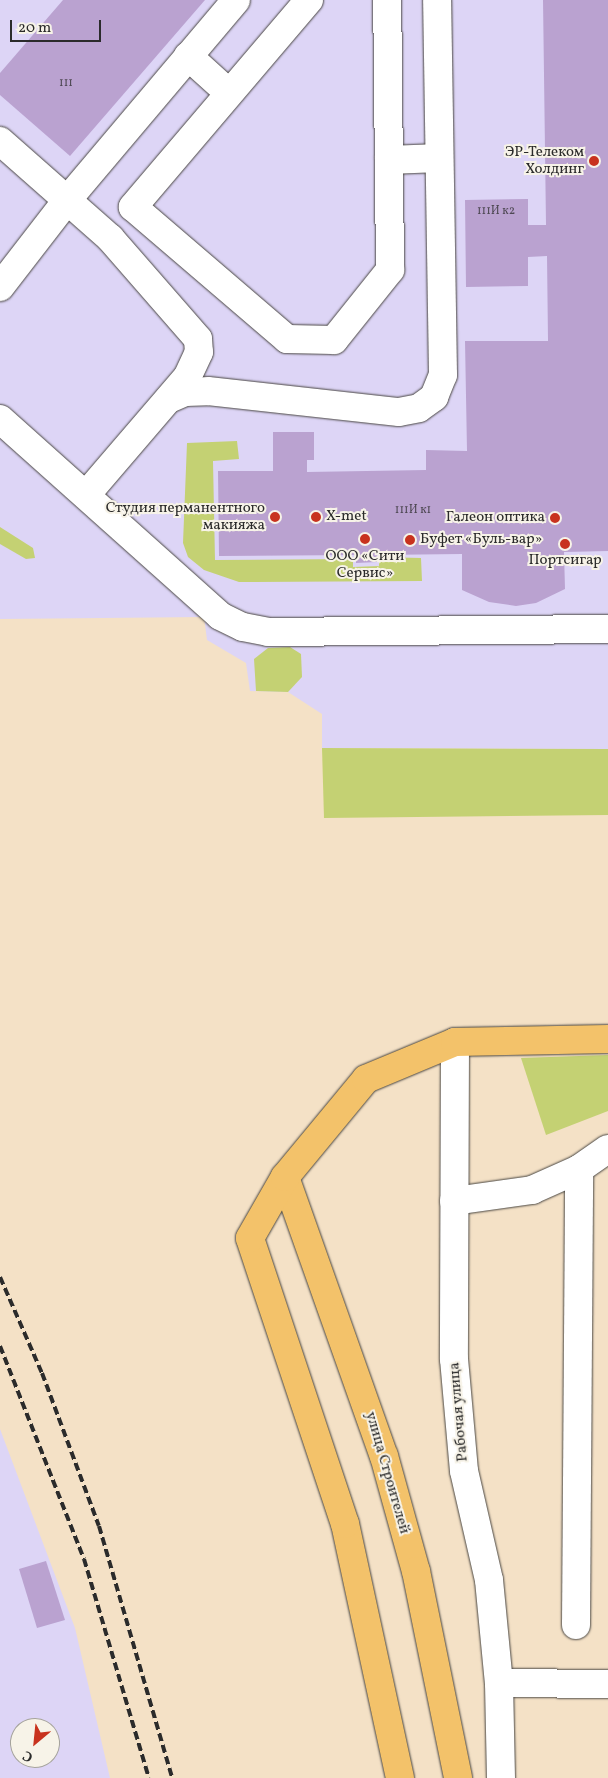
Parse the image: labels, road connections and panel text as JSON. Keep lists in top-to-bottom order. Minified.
{"streets":{"main road":["улица Строителей"],"street":["Рабочая улица"]},"places":["ЭР-Телеком Холдинг","Студия перманентного макияжа","X-met","Галеон оптика","ООО «Сити Сервис»","Буфет «Буль-вар»","Портсигар"],"house_numbers":["111","111И к2","111И к1"],"scale_bar":"20 m","north":"bottom left"}
